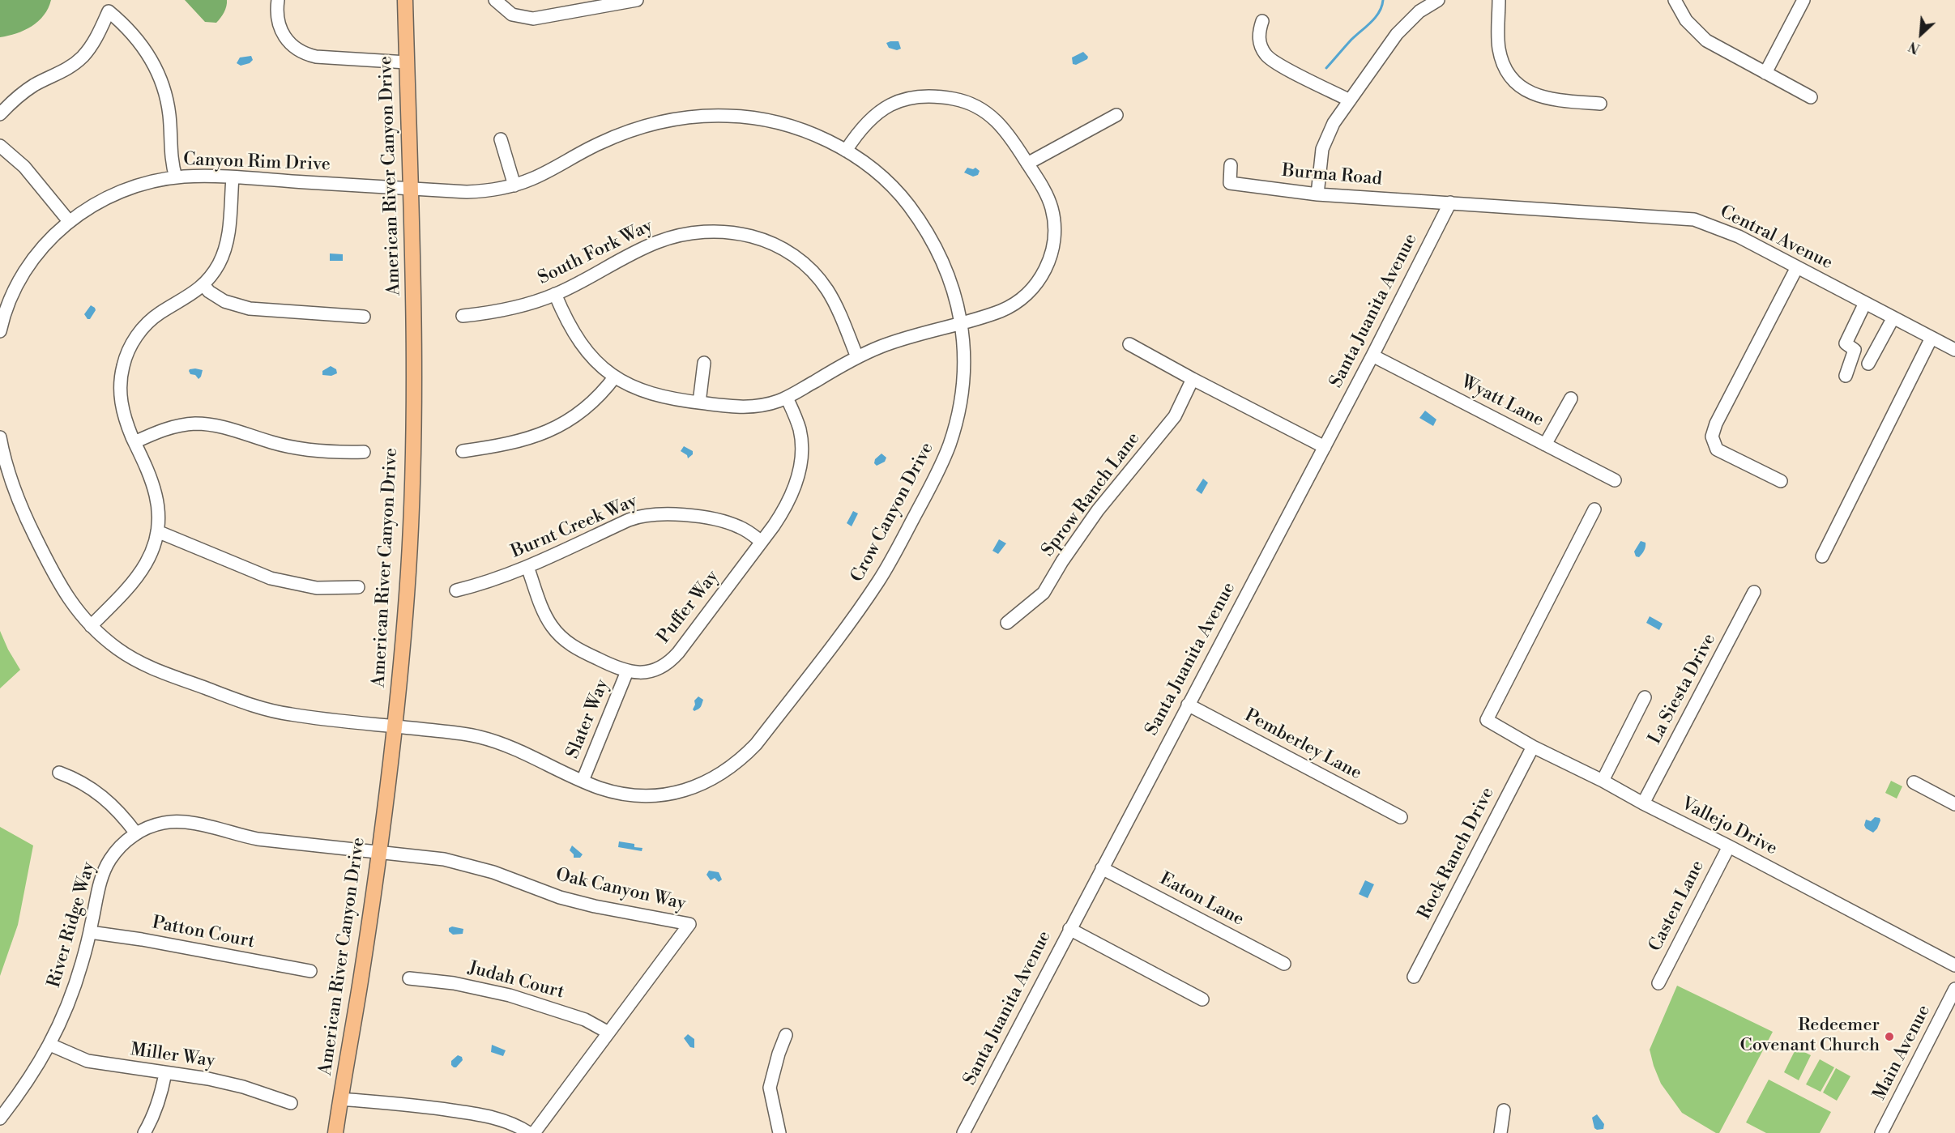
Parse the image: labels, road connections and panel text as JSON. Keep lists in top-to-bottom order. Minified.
{"streets":{"main road":["American River Canyon Drive"],"street":["Canyon Rim Drive","Burma Road","Central Avenue","South Fork Way","Santa Juanita Avenue","Wyatt Lane","Sprow Ranch Lane","Crow Canyon Drive","Burnt Creek Way","Puffer Way","La Siesta Drive","Slater Way","Pemberley Lane","Vallejo Drive","Rock Ranch Drive","Oak Canyon Way","Eaton Lane","Casten Lane","River Ridge Way","Patton Court","Judah Court","Main Avenue","Miller Way"]},"crossings":[["Canyon Rim Drive","American River Canyon Drive"],["Canyon Rim Drive","Crow Canyon Drive"],["American River Canyon Drive","Crow Canyon Drive"],["American River Canyon Drive","Oak Canyon Way"],["American River Canyon Drive","River Ridge Way"],["Burma Road","Central Avenue"],["Burma Road","Santa Juanita Avenue"],["Central Avenue","Santa Juanita Avenue"],["Santa Juanita Avenue","Wyatt Lane"],["Santa Juanita Avenue","Pemberley Lane"],["Santa Juanita Avenue","Eaton Lane"],["Crow Canyon Drive","Slater Way"],["Burnt Creek Way","Puffer Way"],["Puffer Way","Slater Way"],["La Siesta Drive","Vallejo Drive"],["Vallejo Drive","Rock Ranch Drive"],["Vallejo Drive","Casten Lane"],["Oak Canyon Way","River Ridge Way"],["Oak Canyon Way","Judah Court"],["River Ridge Way","Patton Court"],["River Ridge Way","Miller Way"]],"places":["Redeemer Covenant Church"],"north":"bottom left"}
